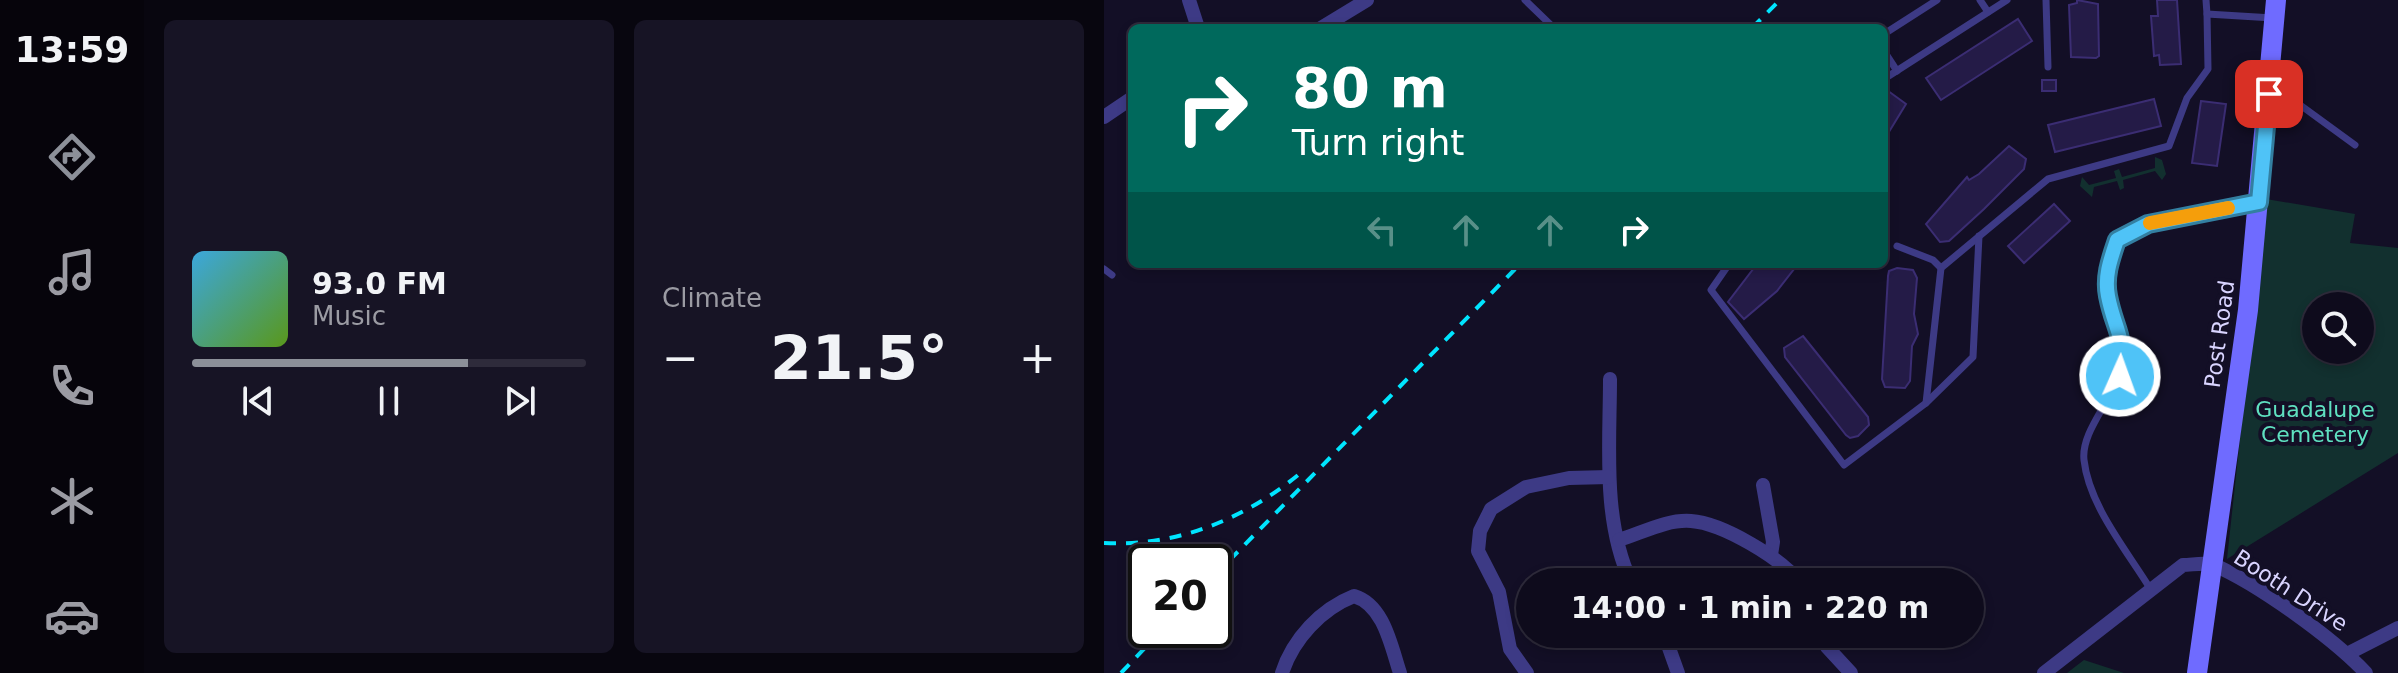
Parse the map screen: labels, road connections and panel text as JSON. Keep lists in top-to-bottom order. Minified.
{"streets":{"street":["Post Road","Booth Drive"]},"crossings":[["Post Road","Booth Drive"]],"parks":["Guadalupe Cemetery"],"page":{"tabs":"13:59","tile":"Climate","turn":["80 m","Turn right"],"song":["93.0 FM","Music"],"heat":["−","21.5°","+"],"limit":"20","trip":"14:00 · 1 min · 220 m"}}
